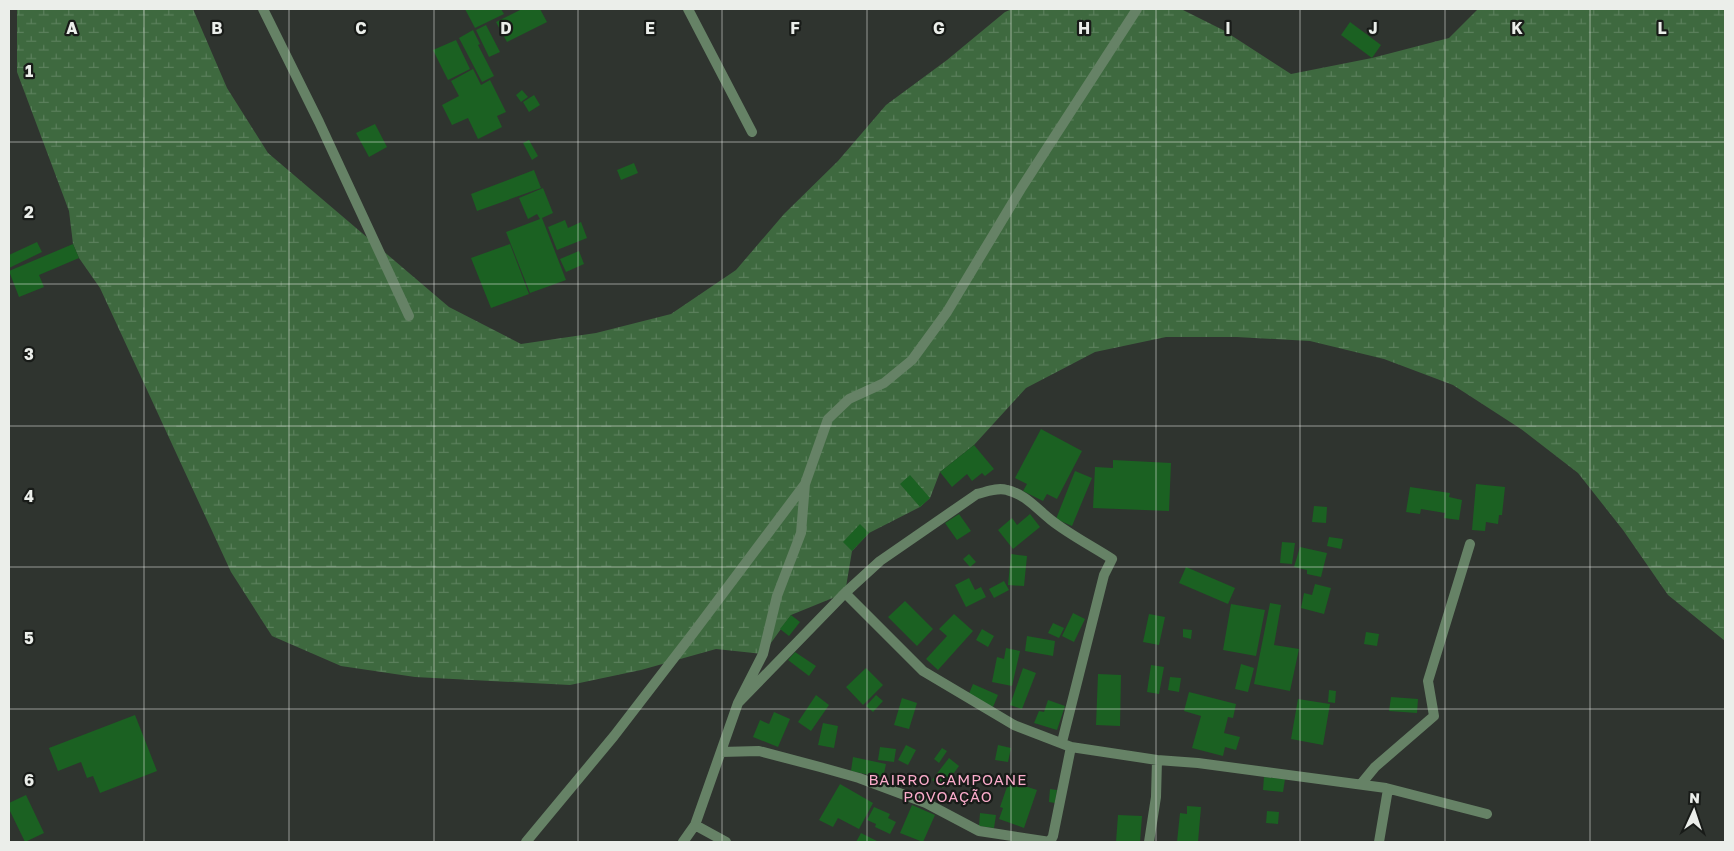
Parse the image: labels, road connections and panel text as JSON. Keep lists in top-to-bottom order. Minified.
{"districts":["BAIRRO CAMPOANE POVOAÇÃO"],"north":"top","grid":{"columns":["A","B","C","D","E","F","G","H","I","J","K","L"],"rows":["1","2","3","4","5","6"]}}
